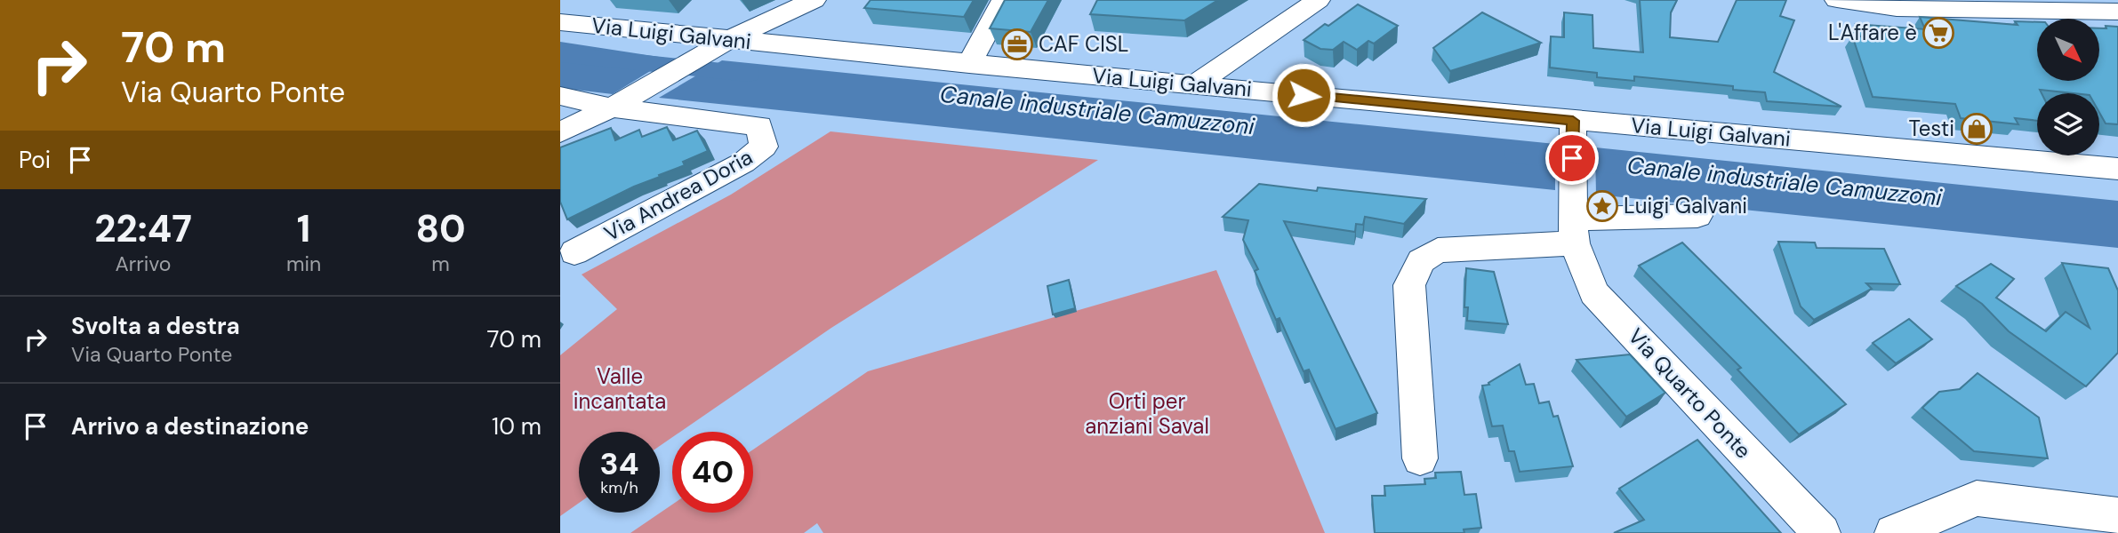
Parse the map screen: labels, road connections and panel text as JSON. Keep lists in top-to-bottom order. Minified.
{"streets":{"street":["Via Luigi Galvani","Via Andrea Doria","Via Quarto Ponte"]},"crossings":[["Via Luigi Galvani","Via Quarto Ponte"]],"water":["Canale industriale Camuzzoni"],"parks":["Valle incantata","Orti per anziani Saval"],"places":{"supermarket":["L'Affare è"],"office":["CAF CISL"],"shop":["Testi"],"place":["Luigi Galvani"]},"north":"bottom right","page":{"turn":["70 m","Via Quarto Ponte"],"then":"Poi","eta":["22:47","Arrivo","1","min","80","m"],"list":[{"name":"Svolta a destra","note":"Via Quarto Ponte","value":"70 m"},{"name":"Arrivo a destinazione","value":"10 m"}],"speed":"34 km/h","limit":"40"}}
